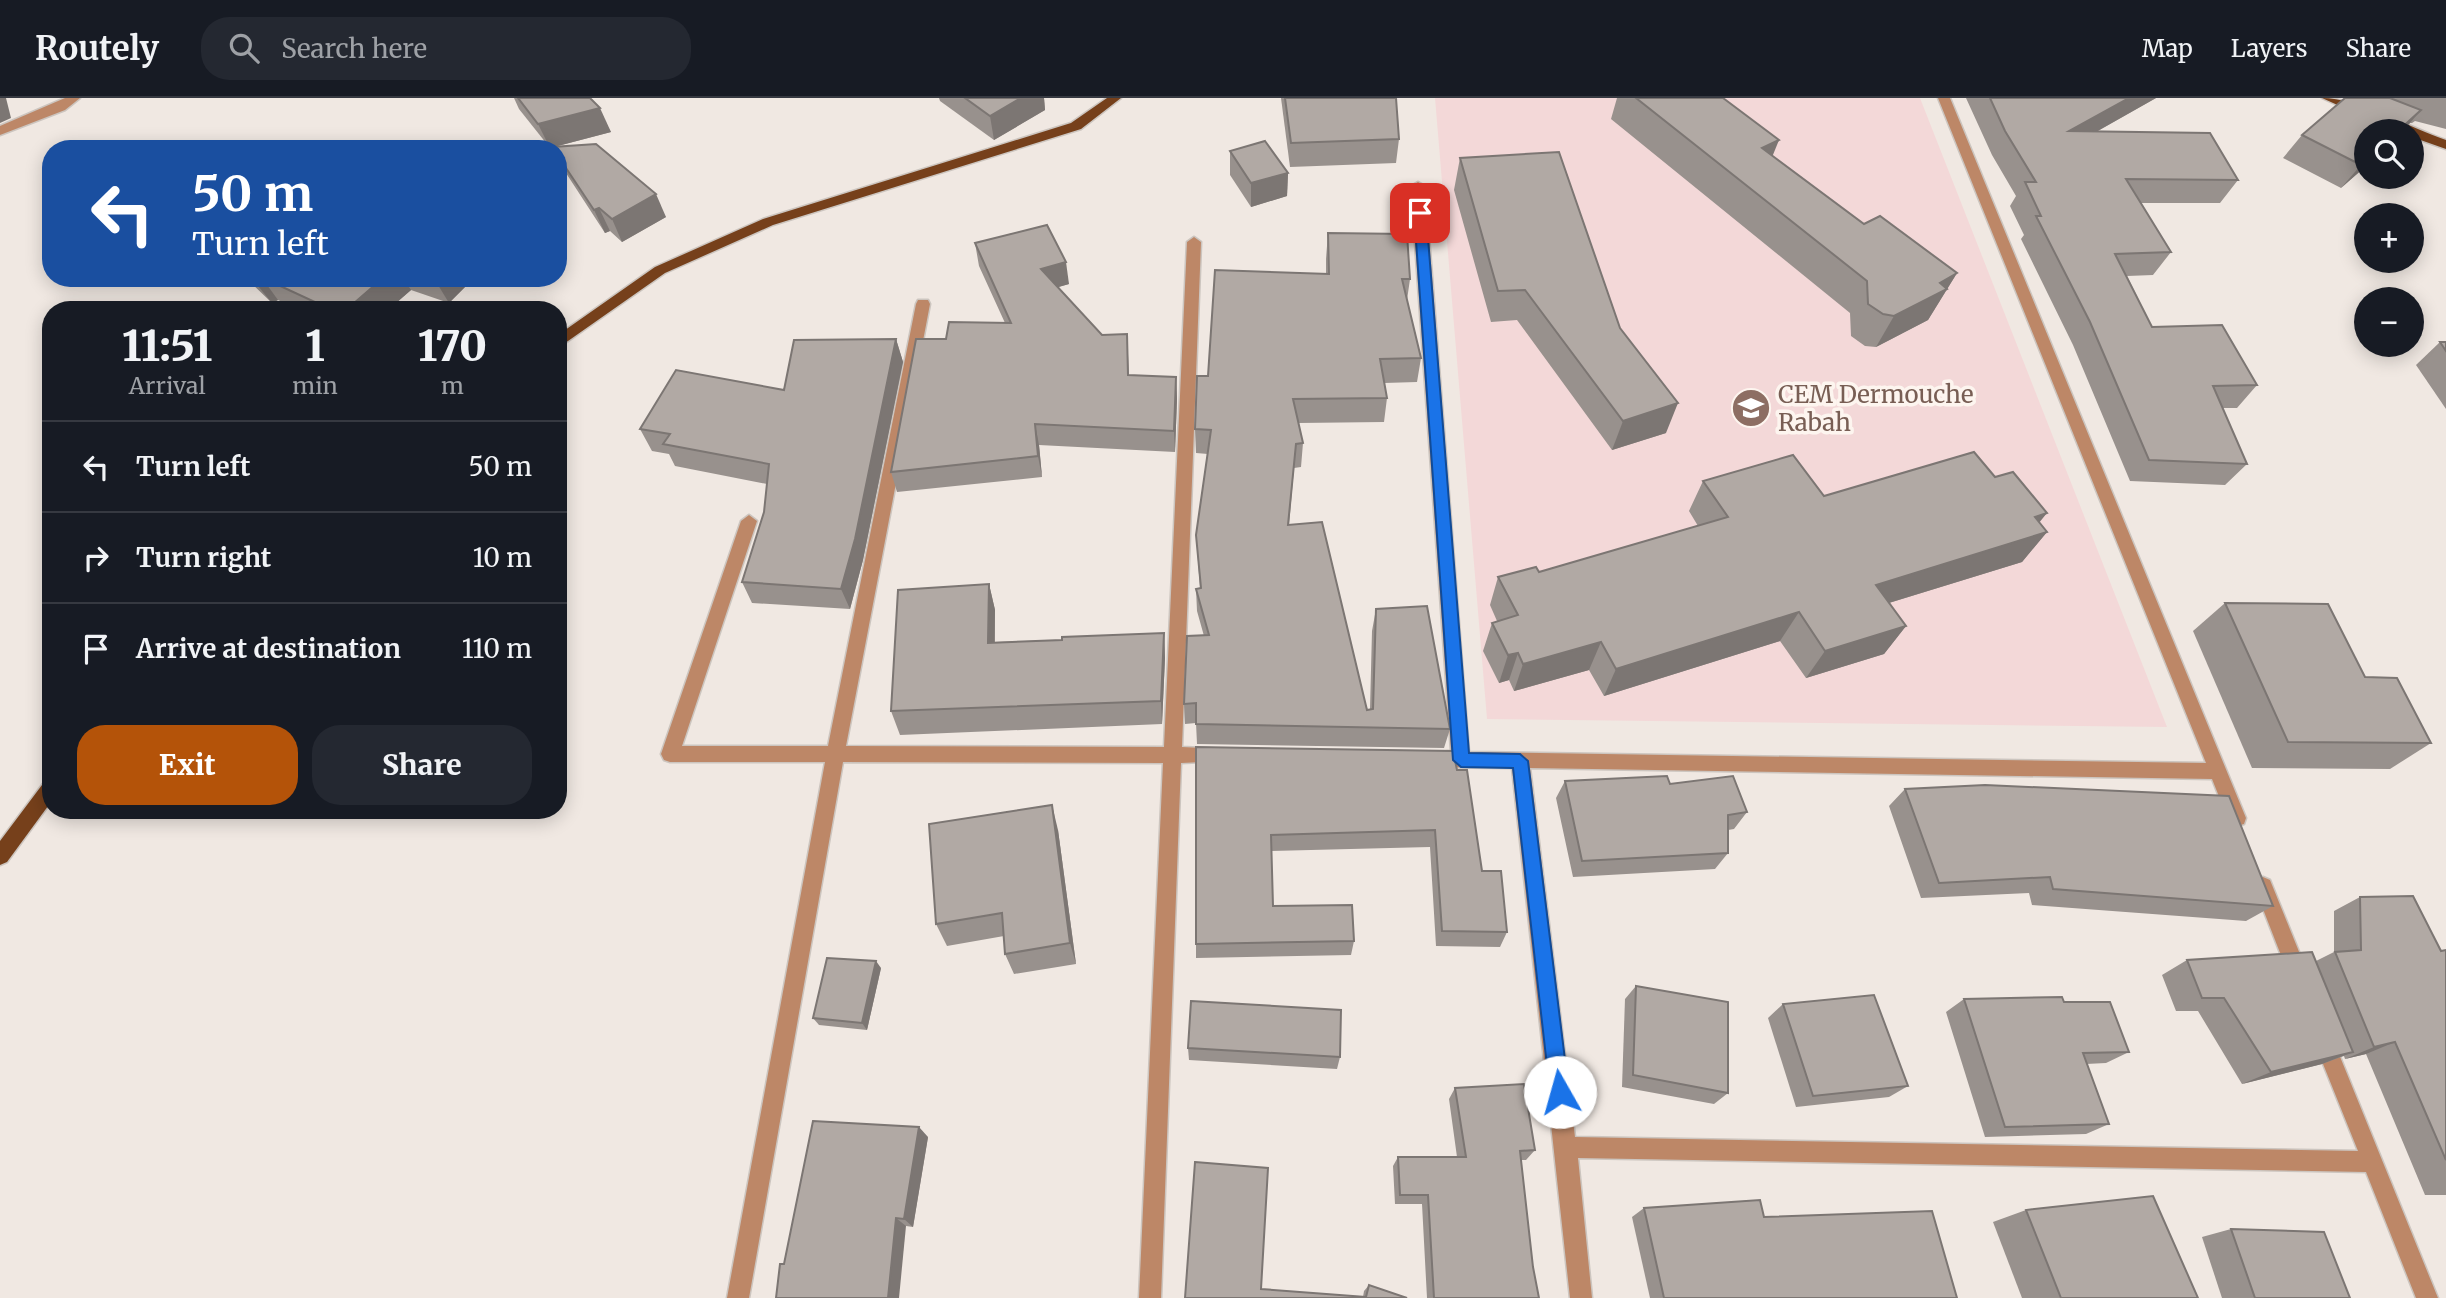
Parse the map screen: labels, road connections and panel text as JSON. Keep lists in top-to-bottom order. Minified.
{"places":{"school or university":["CEM Dermouche Rabah"]},"page":{"header":"Routely","search":"Search here","nav":["Map","Layers","Share"],"map_buttons":["+","−"],"turn":["50 m","Turn left"],"eta":["11:51","Arrival","1","min","170","m"],"list":[{"name":"Turn left","value":"50 m"},{"name":"Turn right","value":"10 m"},{"name":"Arrive at destination","value":"110 m"}],"buttons":["Exit","Share"]}}
